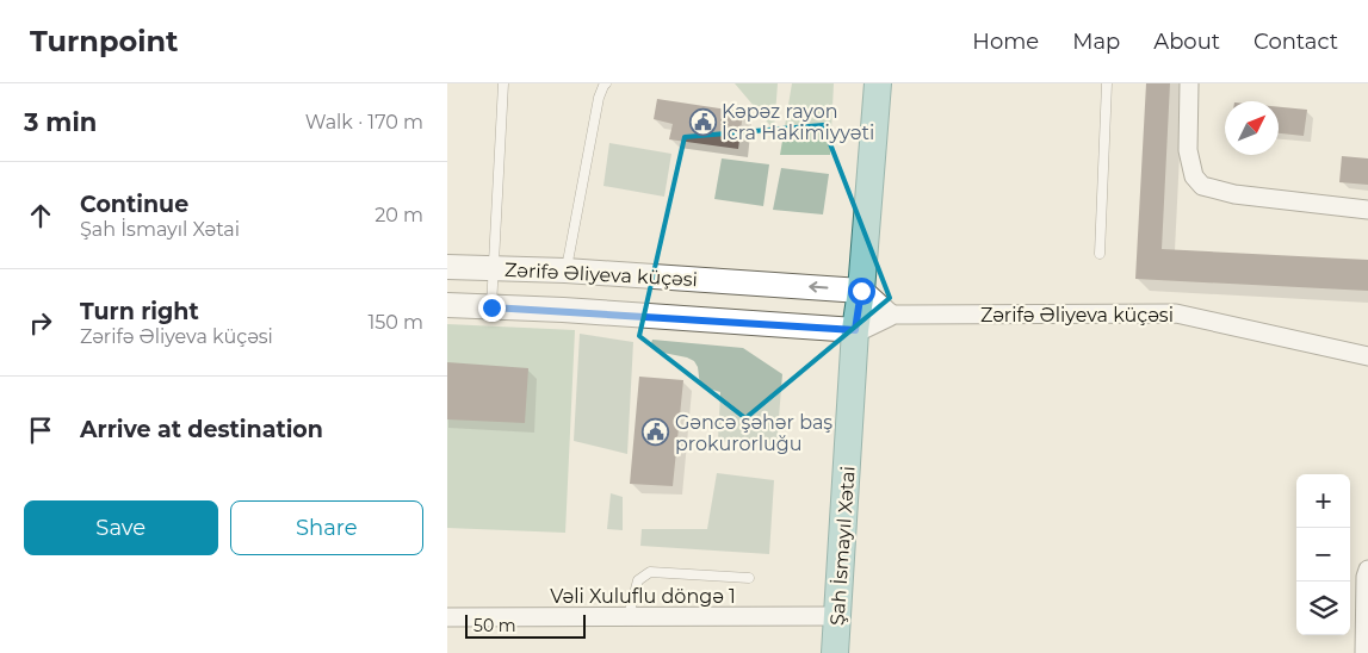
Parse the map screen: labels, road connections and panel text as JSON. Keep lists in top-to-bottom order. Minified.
{"streets":{"main road":["Şah İsmayıl Xətai"],"street":["Zərifə Əliyeva küçəsi","Vəli Xuluflu döngə 1"]},"crossings":[["Zərifə Əliyeva küçəsi","Şah İsmayıl Xətai"],["Şah İsmayıl Xətai","Vəli Xuluflu döngə 1"]],"places":{"public building":["Kəpəz rayon İcra Hakimiyyəti","Gəncə şəhər baş prokurorluğu"]},"scale_bar":"50 m","north":"top right","page":{"header":"Turnpoint","nav":["Home","Map","About","Contact"],"heading":["3 min","Walk · 170 m"],"list":[["Continue","Şah İsmayıl Xətai","20 m"],["Turn right","Zərifə Əliyeva küçəsi","150 m"],"Arrive at destination"],"map_buttons":["+","−"],"buttons":["Save","Share"],"scale":"50 m"}}
